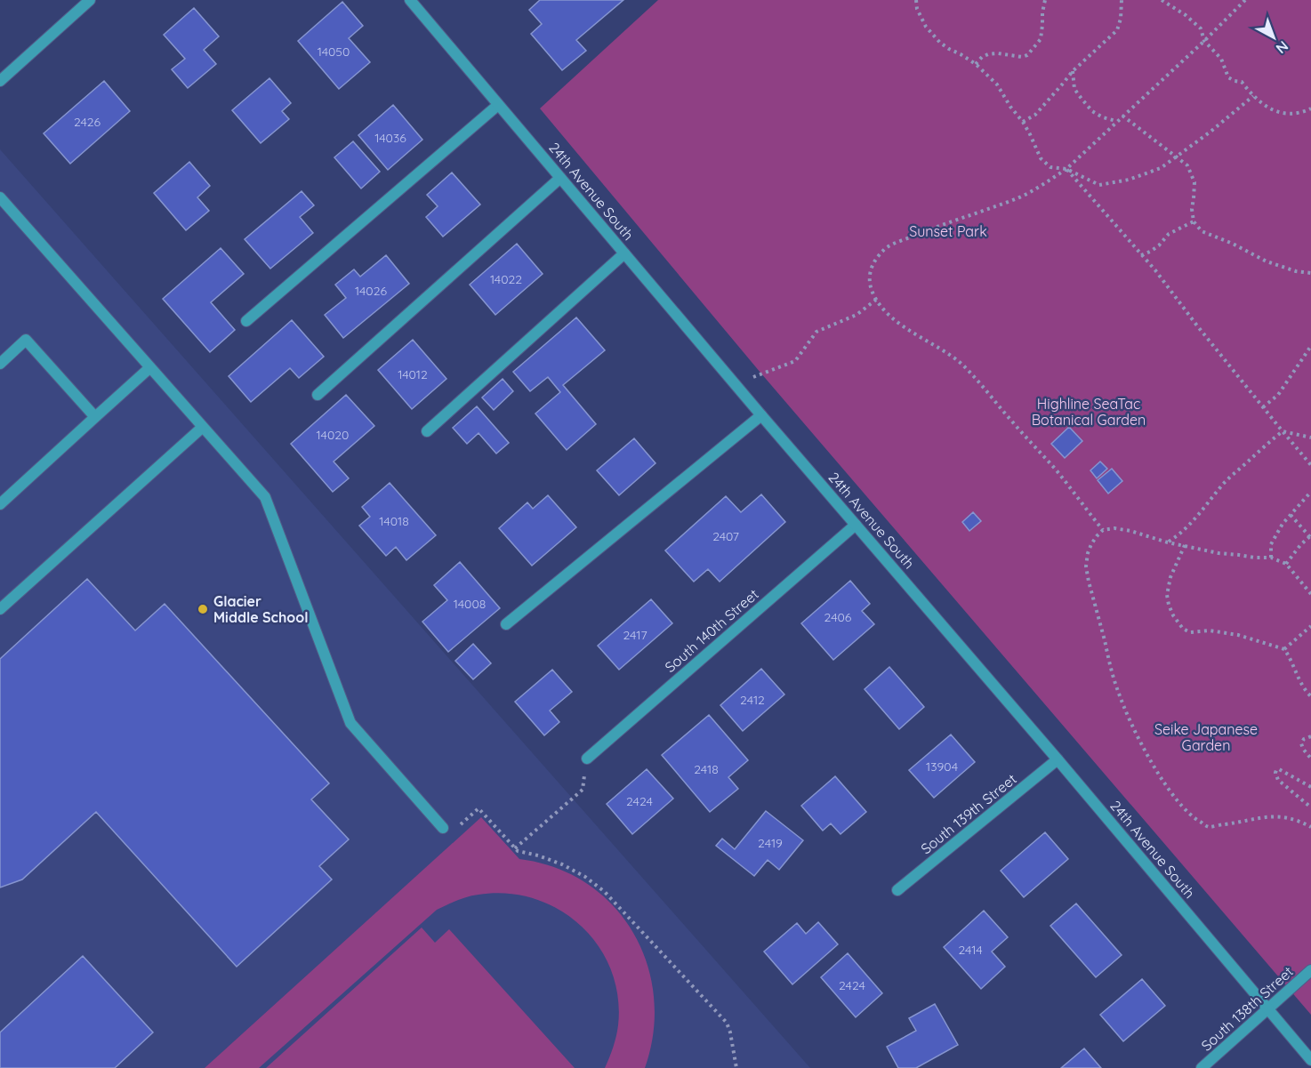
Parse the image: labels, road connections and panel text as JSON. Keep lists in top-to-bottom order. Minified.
{"streets":{"street":["24th Avenue South","South 140th Street","South 139th Street","South 138th Street"]},"crossings":[["24th Avenue South","South 140th Street"],["24th Avenue South","South 139th Street"],["24th Avenue South","South 138th Street"]],"parks":["Sunset Park","Highline SeaTac Botanical Garden","Seike Japanese Garden"],"places":["Glacier Middle School"],"house_numbers":["14050","2426","14036","14022","14026","14012","14020","14018","2407","14008","2406","2417","2412","13904","2418","2424","2419","2414","2424"],"north":"bottom right"}
